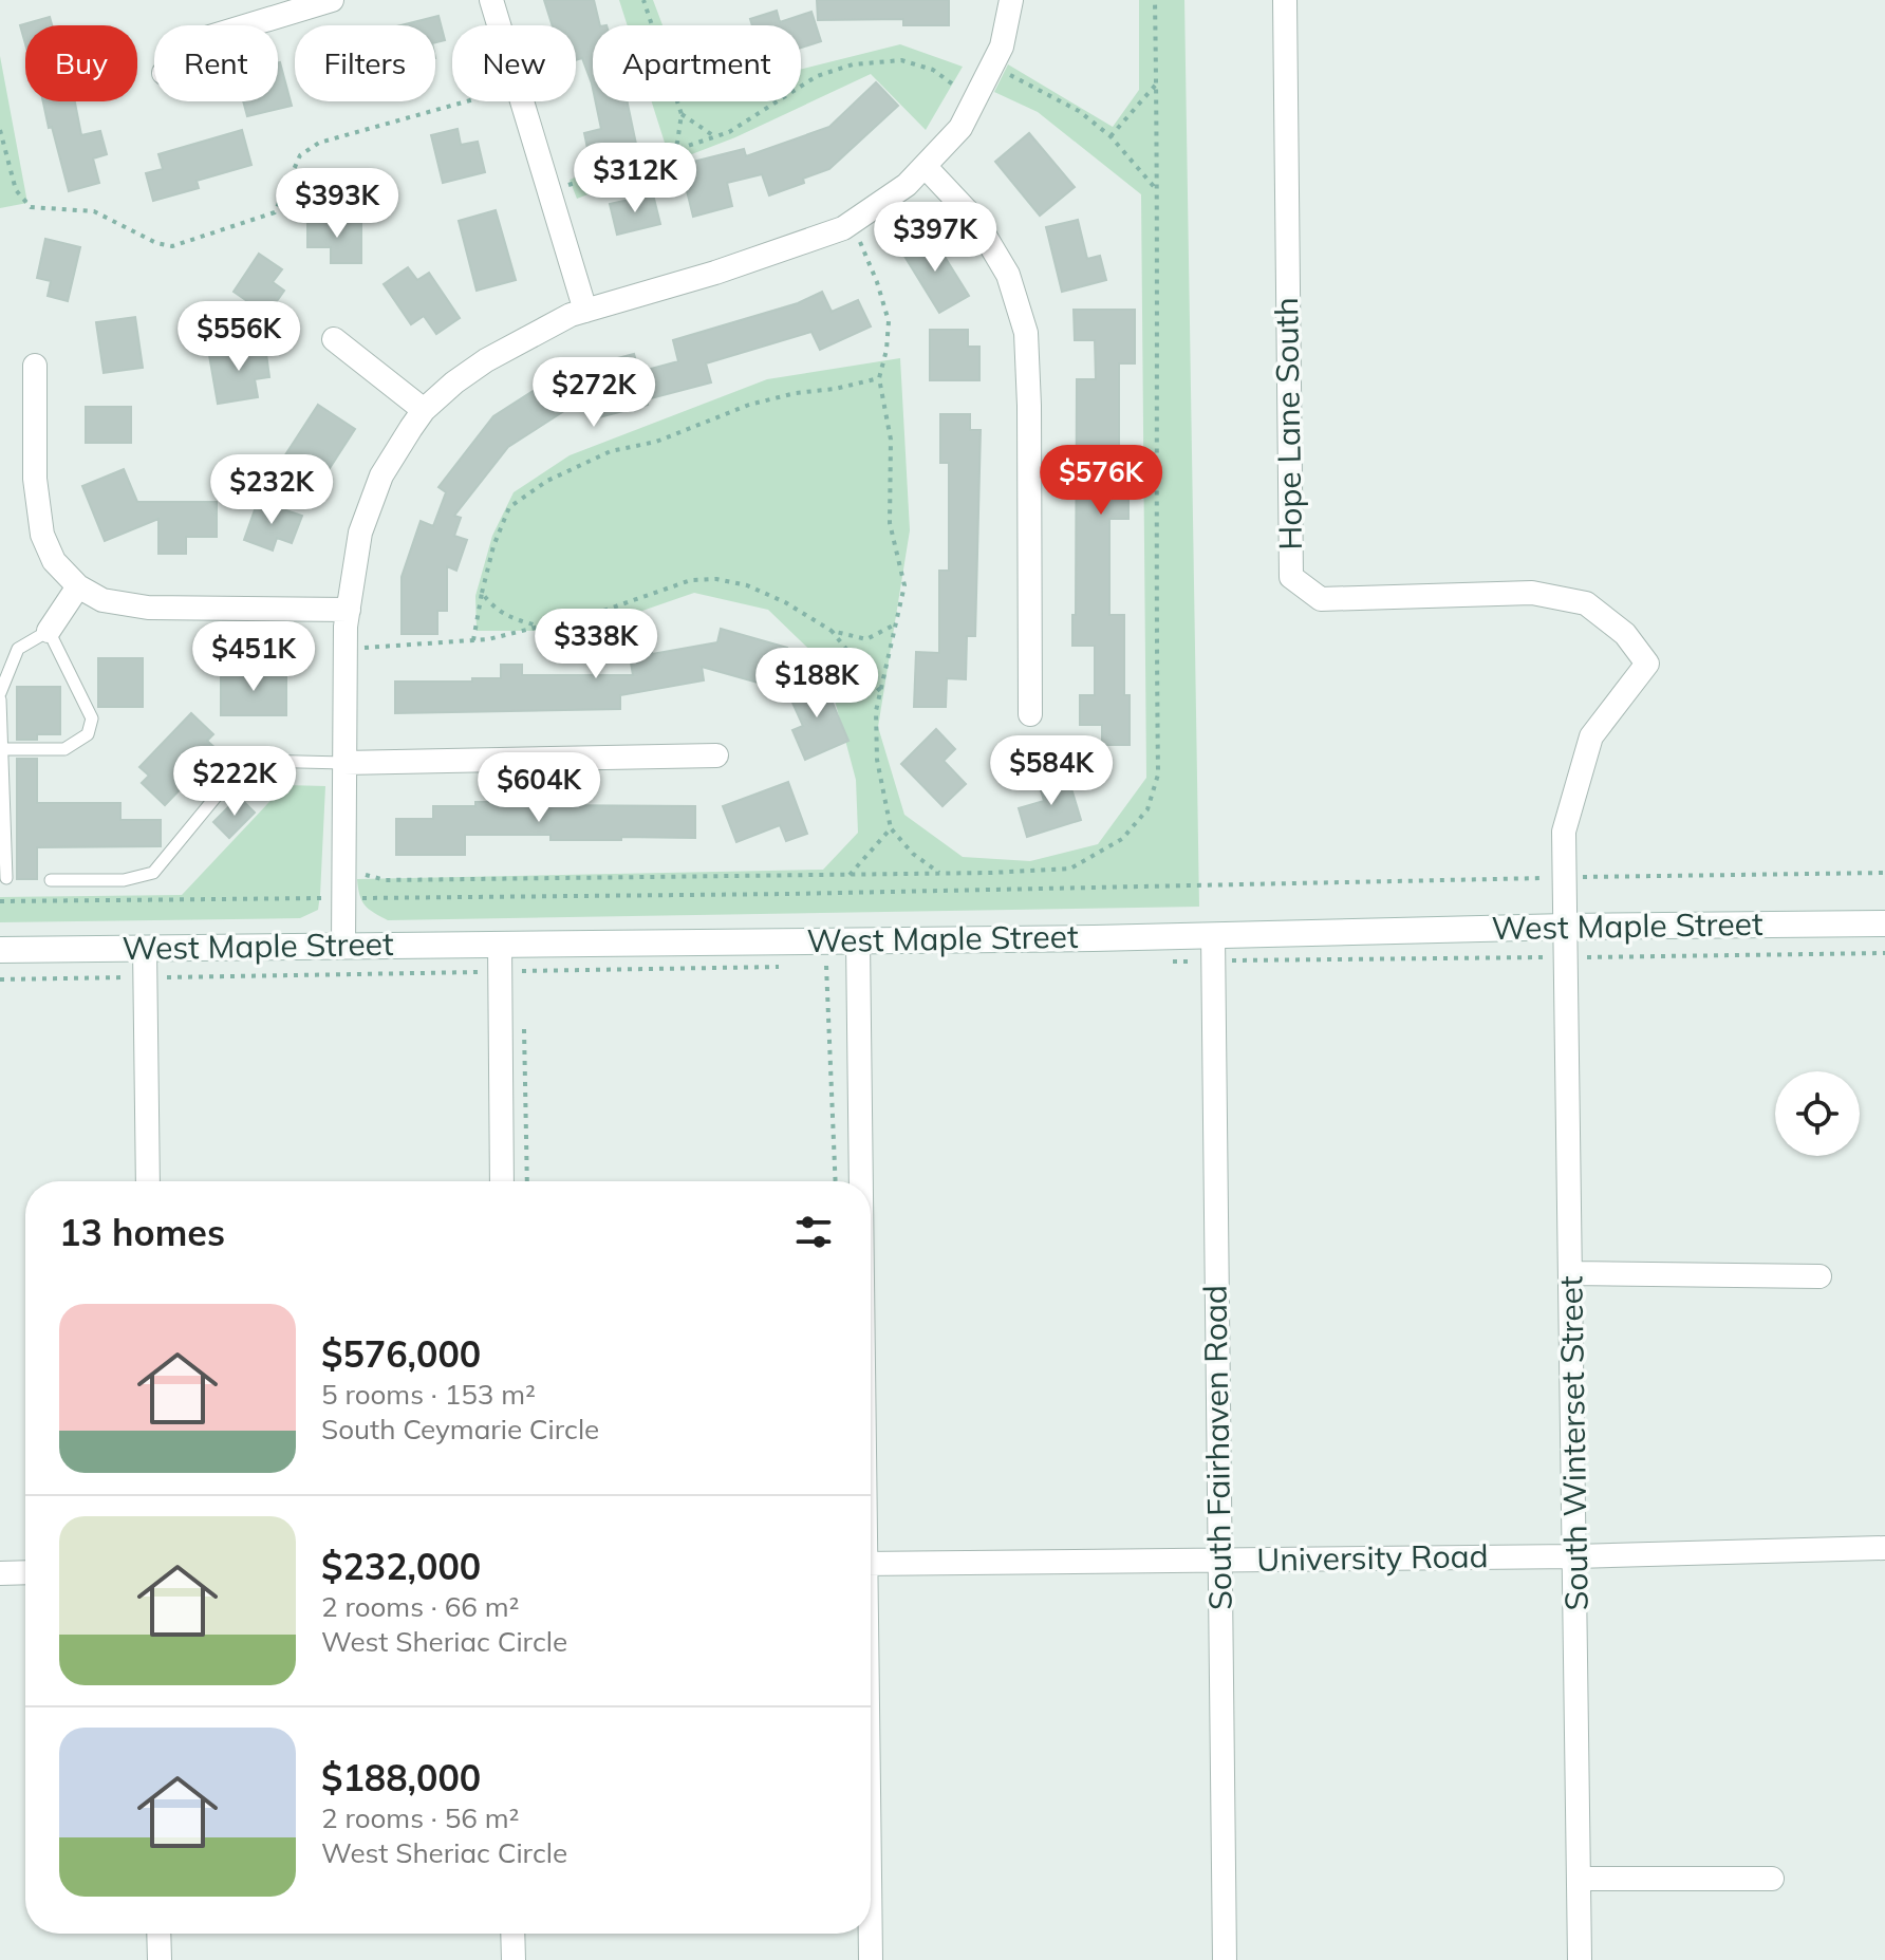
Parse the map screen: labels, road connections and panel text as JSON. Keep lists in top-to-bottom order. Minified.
{"streets":{"main road":["West Maple Street"],"street":["Hope Lane South","South Winterset Street","South Fairhaven Road","University Road"]},"crossings":[["Hope Lane South","West Maple Street"],["Hope Lane South","South Winterset Street"],["West Maple Street","South Winterset Street"],["West Maple Street","South Fairhaven Road"],["South Winterset Street","University Road"],["South Fairhaven Road","University Road"]],"page":{"chip":["Buy","Rent","Filters","New","Apartment"],"price":["$312K","$393K","$397K","$556K","$272K","$576K","$232K","$338K","$451K","$188K","$584K","$222K","$604K"],"heading":"13 homes","list":[{"name":"$576,000","note":"5 rooms · 153 m² · South Ceymarie Circle"},{"name":"$232,000","note":"2 rooms · 66 m² · West Sheriac Circle"},{"name":"$188,000","note":"2 rooms · 56 m² · West Sheriac Circle"}]}}
